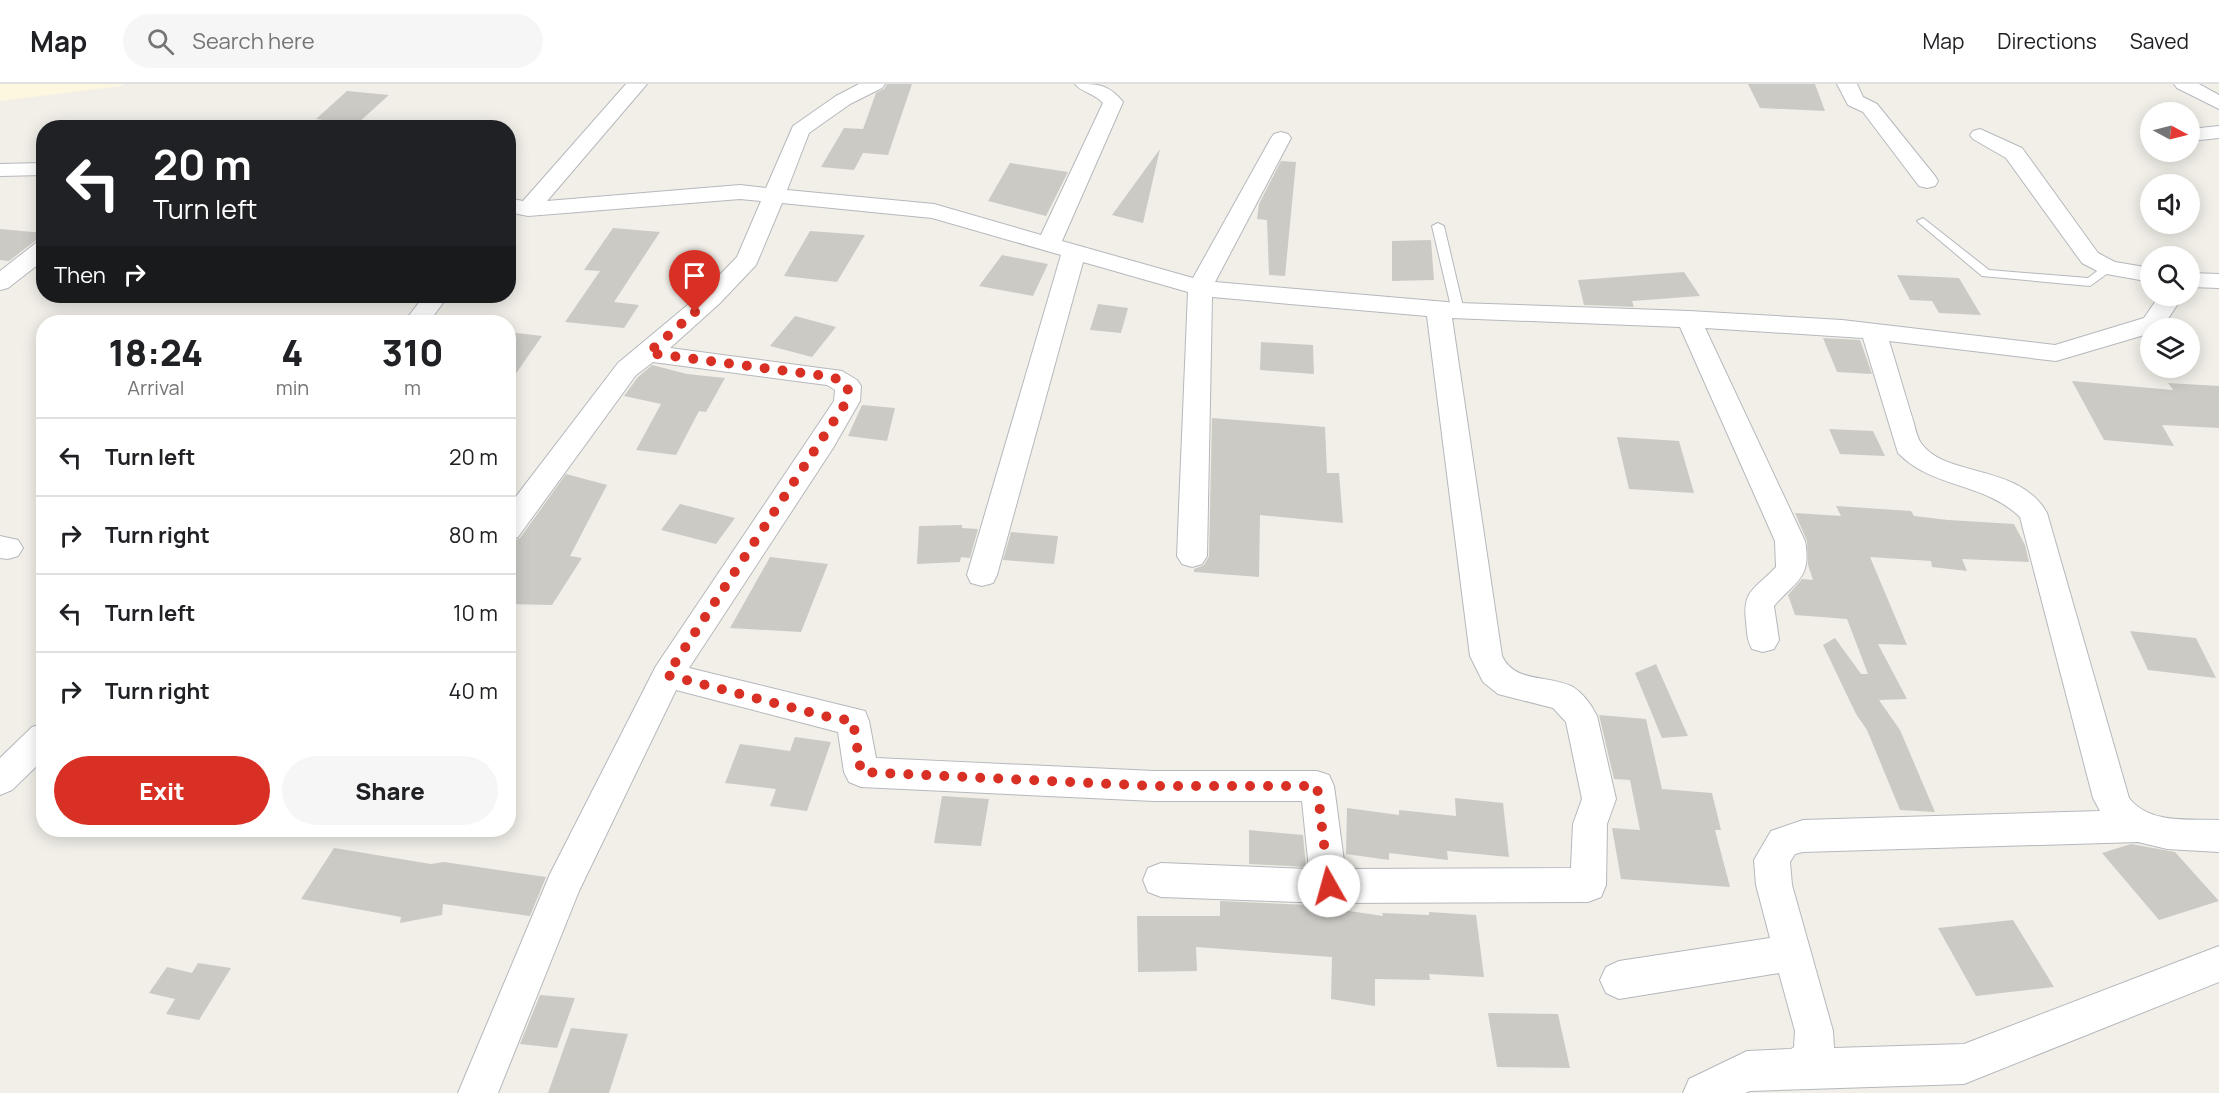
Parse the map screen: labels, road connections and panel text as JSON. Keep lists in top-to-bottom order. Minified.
{"north":"right","page":{"header":"Map","search":"Search here","nav":["Map","Directions","Saved"],"turn":["20 m","Turn left"],"then":"Then","eta":["18:24","Arrival","4","min","310","m"],"list":[{"name":"Turn left","value":"20 m"},{"name":"Turn right","value":"80 m"},{"name":"Turn left","value":"10 m"},{"name":"Turn right","value":"40 m"}],"buttons":["Exit","Share"]}}
